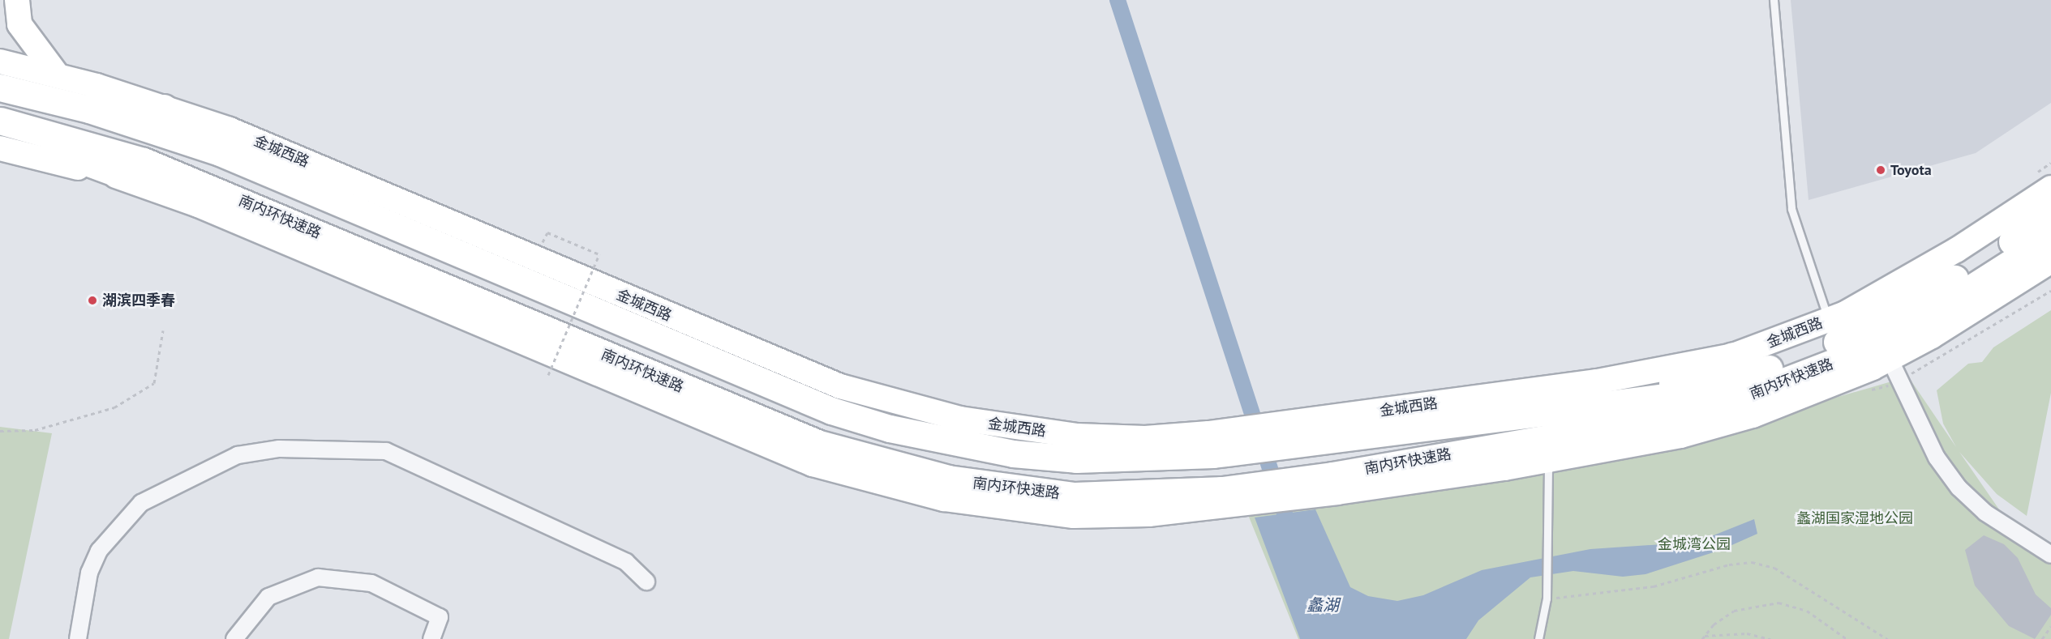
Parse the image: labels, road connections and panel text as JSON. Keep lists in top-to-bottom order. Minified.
{"streets":{"highway":["南内环快速路"],"main road":["金城西路"]},"crossings":[["金城西路","南内环快速路"]],"water":["蠡湖"],"parks":["蠡湖国家湿地公园","金城湾公园"],"places":["Toyota","湖滨四季春"]}
